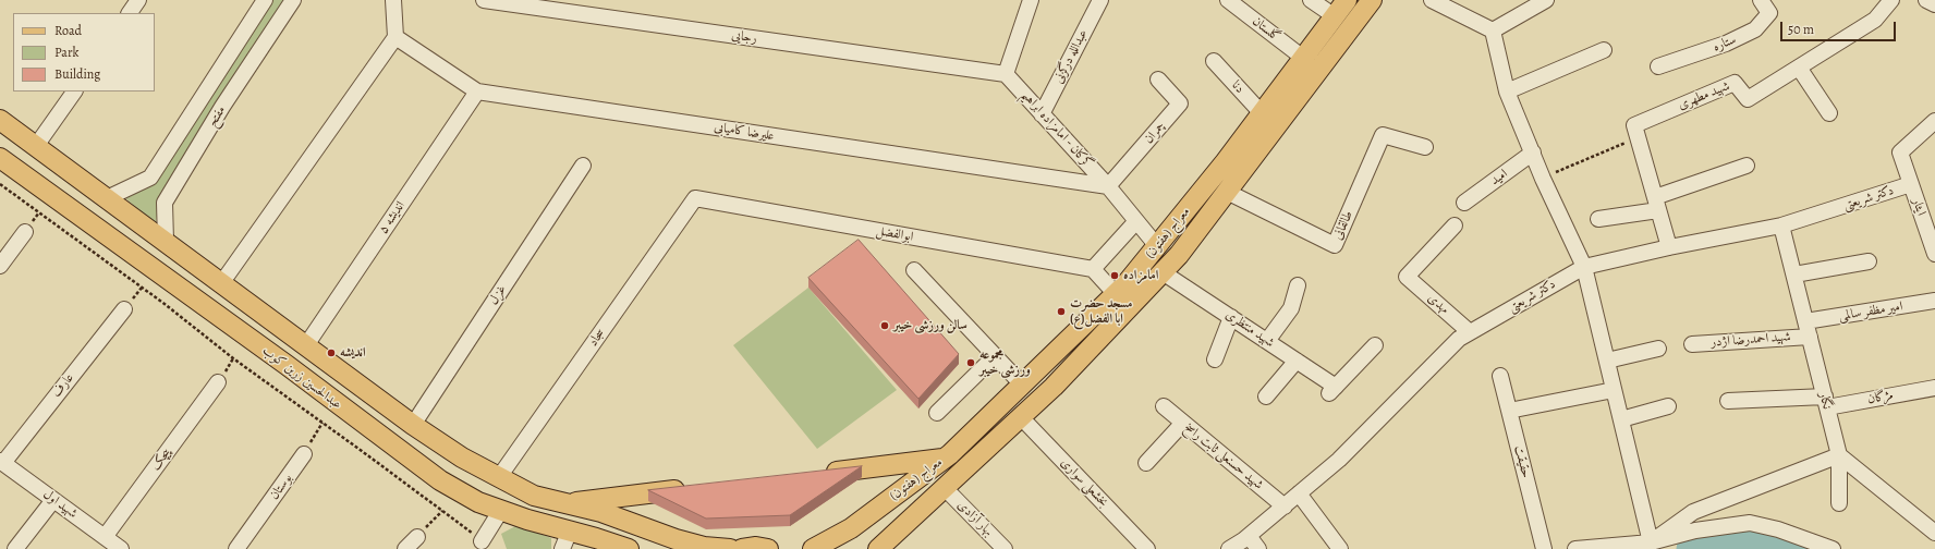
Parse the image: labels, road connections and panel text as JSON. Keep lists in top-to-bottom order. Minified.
{"streets":{"main road":["معراج (هفتون)","عبدالحسین زرین کوب"],"street":["گلستان","رجایی","ستاره","عبدالله درگزنی","دنا","شهید مطهری","مفتح","گرکان - امامزاده ابراهیم","علیرضا کامیابی","چمران","امید","دکتر شریعتی","ایثار","اندیشه ۵","طالقانی","ابوالفضل","غزل","مهدی","امیر مظفر سالمی","شهید منتظری","سجاد","شهید احمدرضا اژدر","عارف","مژگان","نگار","شهید حسنعلی ثابت راسخ","پیچک","حقیقت","بخشعلی سواری","بوستان","شهید اول","بهار آزادی"]},"crossings":[["گلستان","معراج (هفتون)"],["رجایی","گرکان - امامزاده ابراهیم"],["عبدالله درگزنی","گرکان - امامزاده ابراهیم"],["دنا","معراج (هفتون)"],["گرکان - امامزاده ابراهیم","علیرضا کامیابی"],["گرکان - امامزاده ابراهیم","چمران"],["گرکان - امامزاده ابراهیم","معراج (هفتون)"],["علیرضا کامیابی","چمران"],["علیرضا کامیابی","اندیشه ۵"],["دکتر شریعتی","ایثار"],["دکتر شریعتی","مهدی"],["دکتر شریعتی","نگار"],["دکتر شریعتی","شهید حسنعلی ثابت راسخ"],["طالقانی","معراج (هفتون)"],["معراج (هفتون)","شهید منتظری"],["معراج (هفتون)","بخشعلی سواری"],["معراج (هفتون)","بهار آزادی"],["ابوالفضل","سجاد"],["امیر مظفر سالمی","نگار"],["شهید احمدرضا اژدر","نگار"],["عارف","شهید اول"],["مژگان","نگار"],["پیچک","شهید اول"]],"places":["امامزاده","مسجد حضرت ابا الفضل(ع)","سالن ورزشی خیبر","اندیشه","مجموعه ورزشی خیبر"],"legend":["Road","Park","Building"],"scale_bar":"50 m"}
